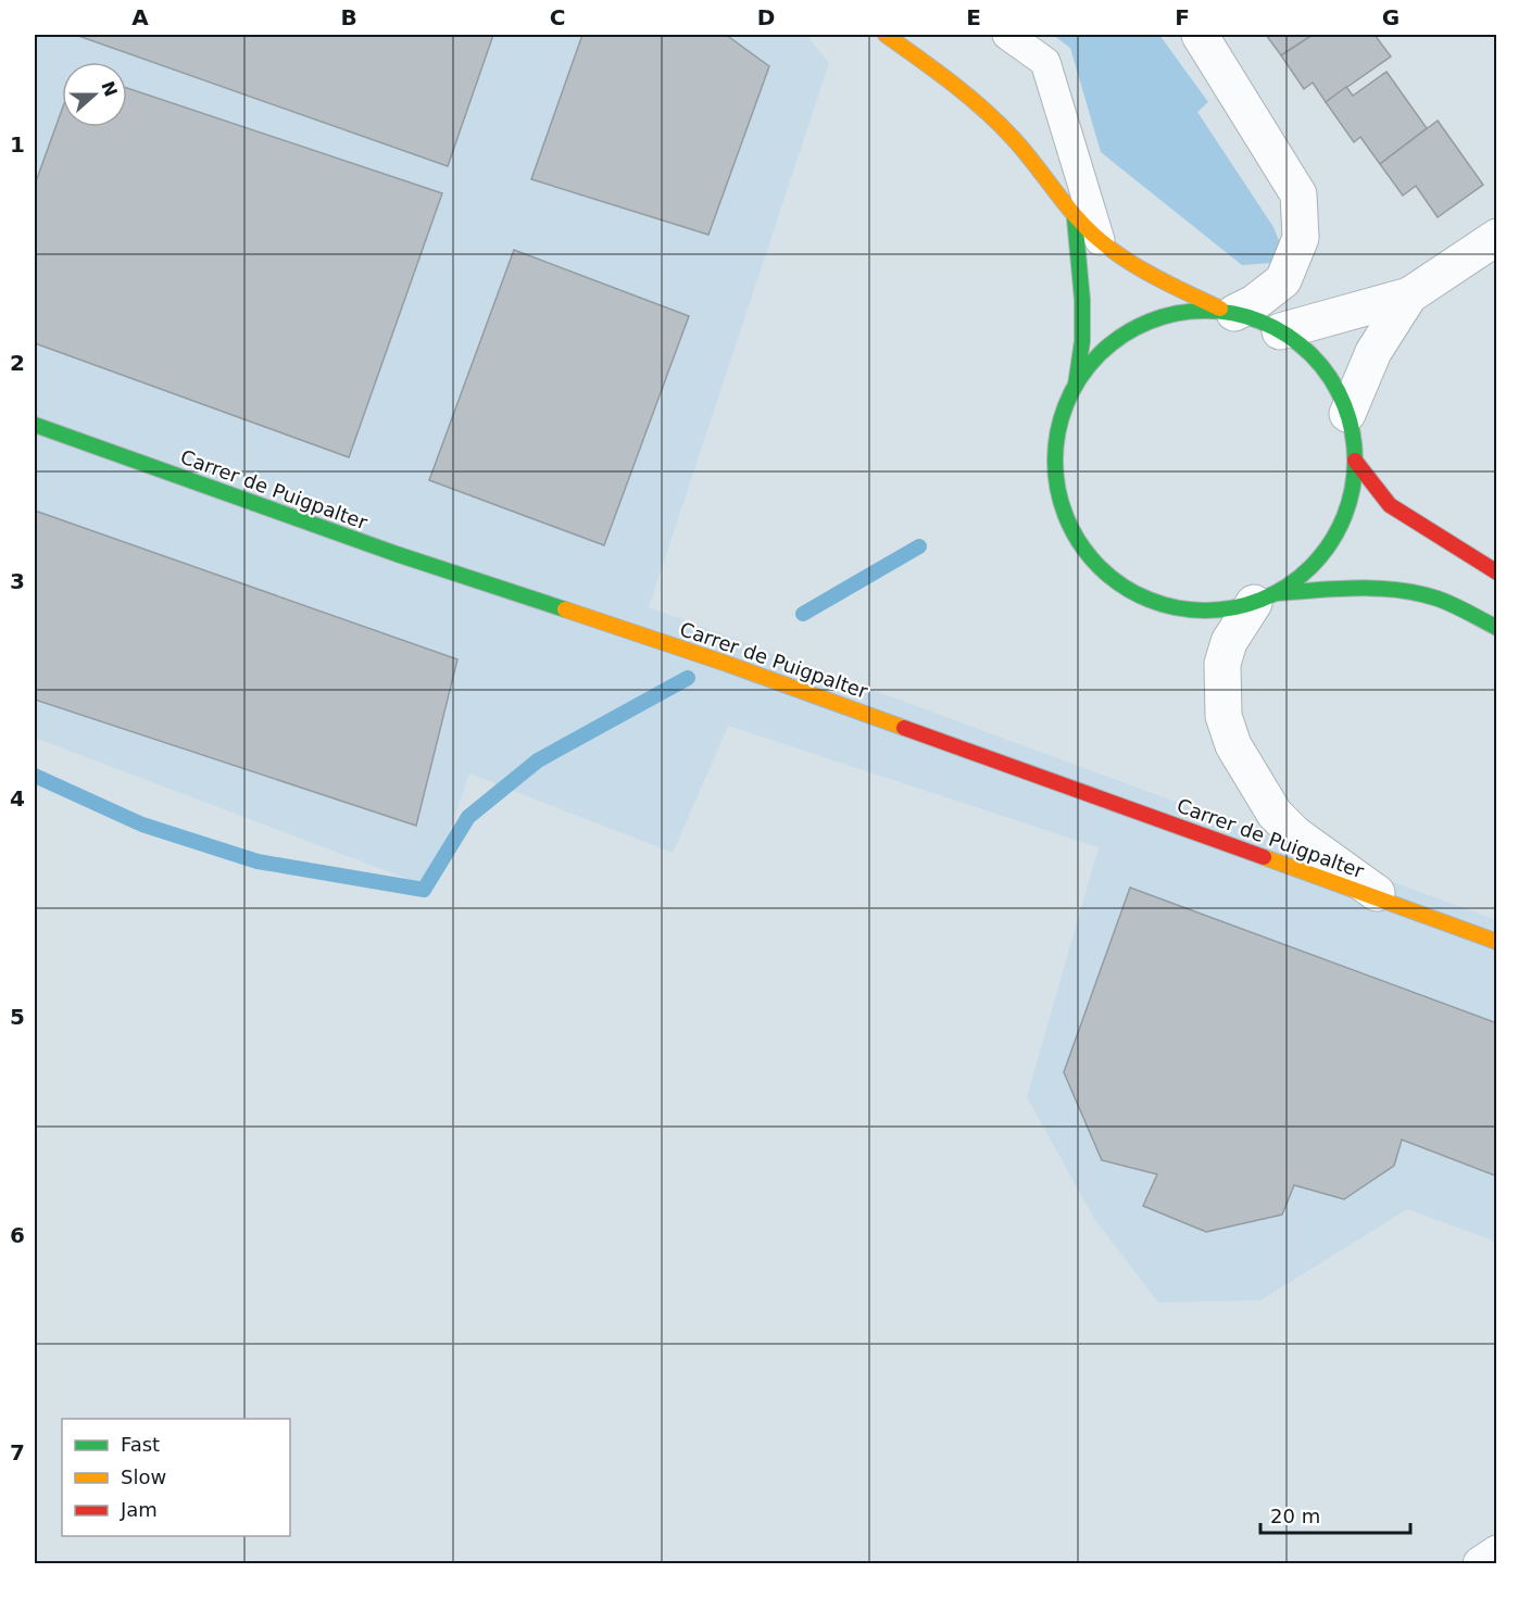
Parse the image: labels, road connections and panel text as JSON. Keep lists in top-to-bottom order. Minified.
{"streets":{"street":["Carrer de Puigpalter"]},"legend":["Fast","Slow","Jam"],"scale_bar":"20 m","north":"right","grid":{"columns":["A","B","C","D","E","F","G"],"rows":["1","2","3","4","5","6","7"]}}
